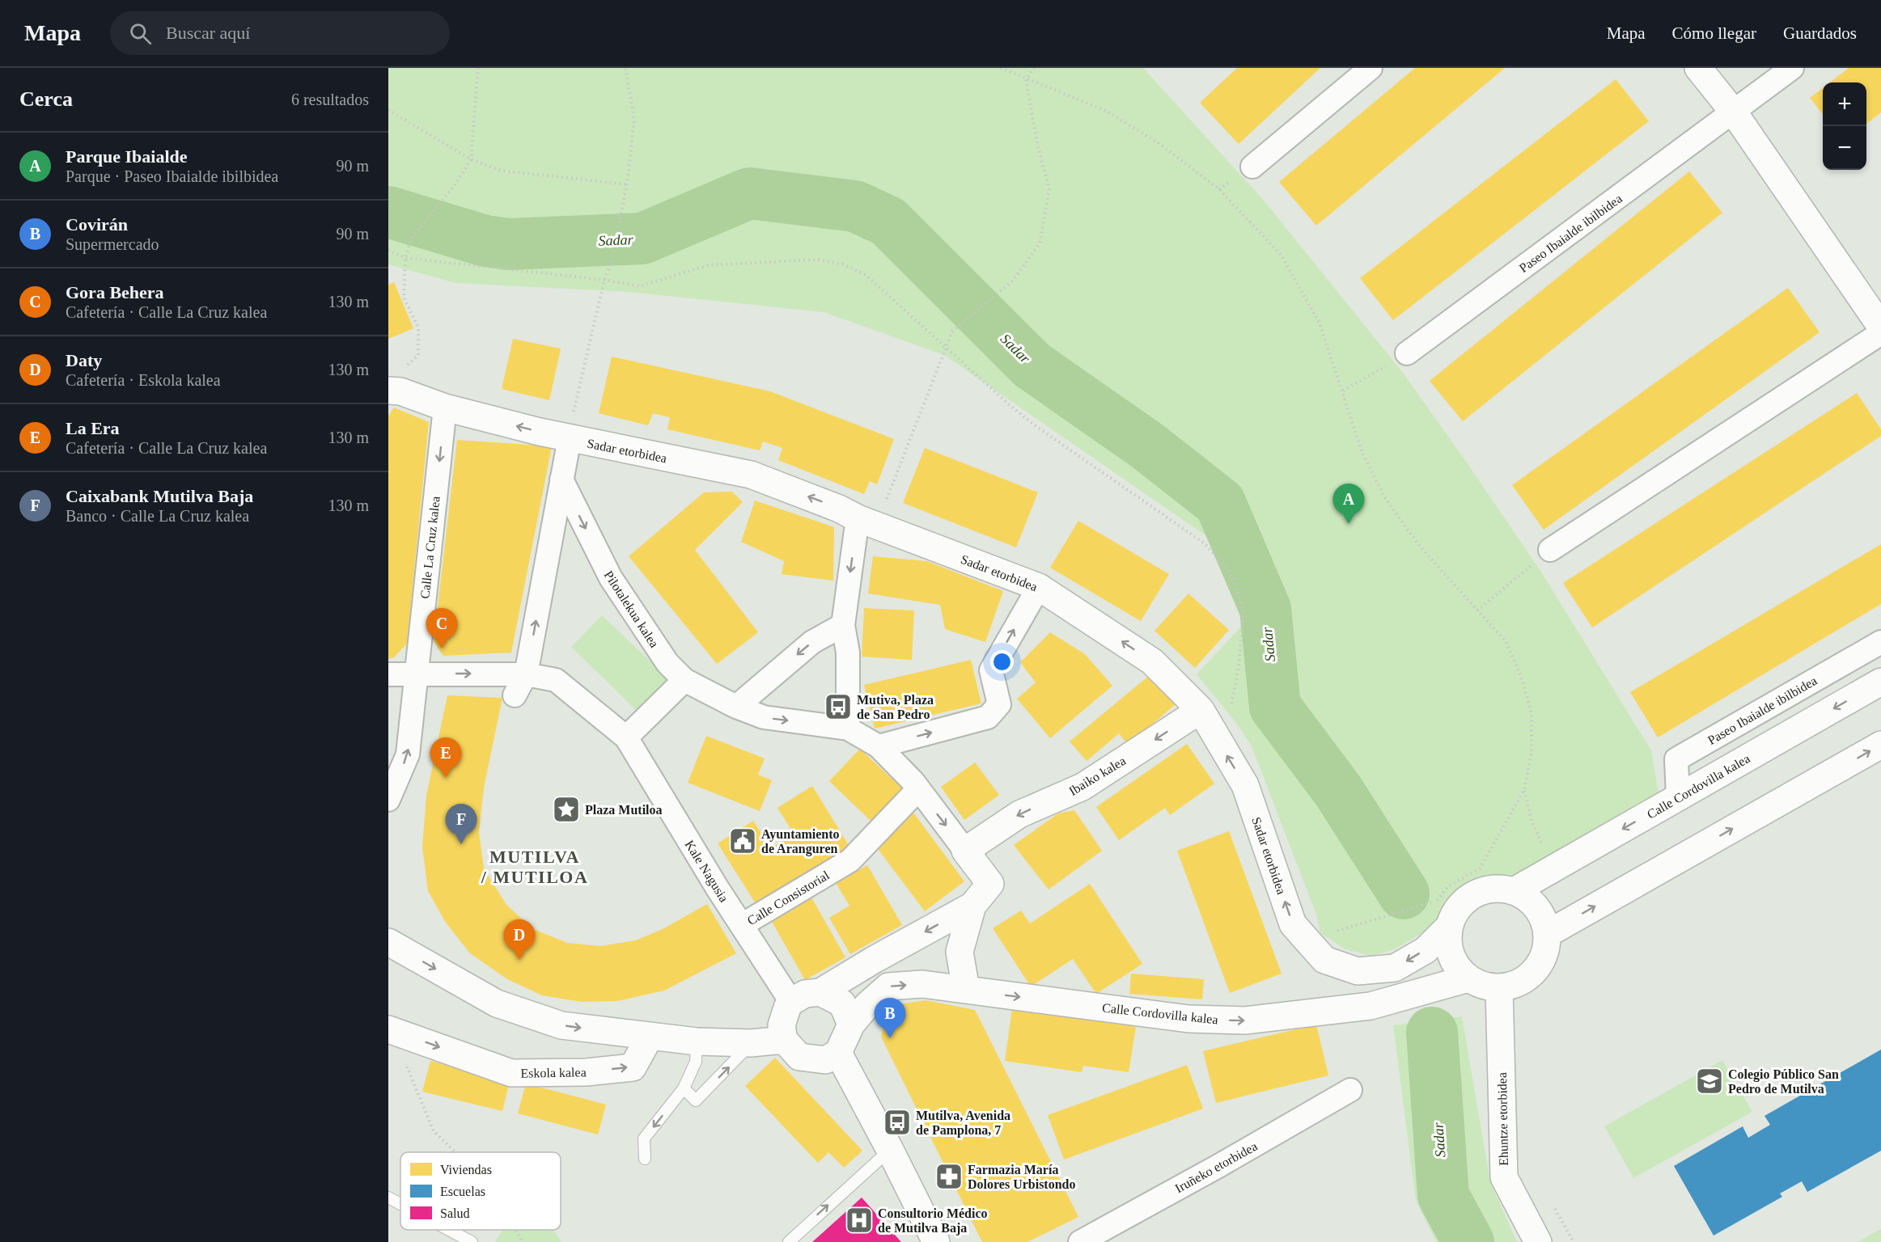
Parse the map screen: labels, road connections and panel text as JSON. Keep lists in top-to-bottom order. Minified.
{"streets":{"street":["Paseo Ibaialde ibilbidea","Sadar etorbidea","Calle La Cruz kalea","Pilotalekua kalea","Ibaiko kalea","Calle Cordovilla kalea","Kale Nagusia","Calle Consistorial","Eskola kalea","Ehuntze etorbidea","Iruñeko etorbidea"]},"crossings":[["Paseo Ibaialde ibilbidea","Calle Cordovilla kalea"],["Sadar etorbidea","Calle La Cruz kalea"],["Sadar etorbidea","Ibaiko kalea"],["Sadar etorbidea","Calle Cordovilla kalea"],["Sadar etorbidea","Ehuntze etorbidea"],["Calle La Cruz kalea","Kale Nagusia"],["Calle Cordovilla kalea","Kale Nagusia"],["Calle Cordovilla kalea","Ehuntze etorbidea"],["Kale Nagusia","Calle Consistorial"]],"one_way":["Sadar etorbidea","Pilotalekua kalea","Ibaiko kalea"],"districts":["MUTILVA / MUTILOA"],"water":["Sadar"],"places":{"bus stop":["Mutiva, Plaza de San Pedro","Mutilva, Avenida de Pamplona, 7"],"place":["Plaza Mutiloa"],"public building":["Ayuntamiento de Aranguren"],"school or university":["Colegio Público San Pedro de Mutilva"],"pharmacy":["Farmazia María Dolores Urbistondo"],"hospital":["Consultorio Médico de Mutilva Baja"]},"legend":["Viviendas","Escuelas","Salud"],"page":{"header":"Mapa","search":"Buscar aquí","nav":["Mapa","Cómo llegar","Guardados"],"heading":["Cerca","6 resultados"],"map_buttons":["+","−"],"list":[{"mark":"A","name":"Parque Ibaialde","note":"Parque · Paseo Ibaialde ibilbidea","value":"90 m"},{"mark":"B","name":"Covirán","note":"Supermercado","value":"90 m"},{"mark":"C","name":"Gora Behera","note":"Cafetería · Calle La Cruz kalea","value":"130 m"},{"mark":"D","name":"Daty","note":"Cafetería · Eskola kalea","value":"130 m"},{"mark":"E","name":"La Era","note":"Cafetería · Calle La Cruz kalea","value":"130 m"},{"mark":"F","name":"Caixabank Mutilva Baja","note":"Banco · Calle La Cruz kalea","value":"130 m"}],"pins":["A","C","E","F","D","B"]}}
